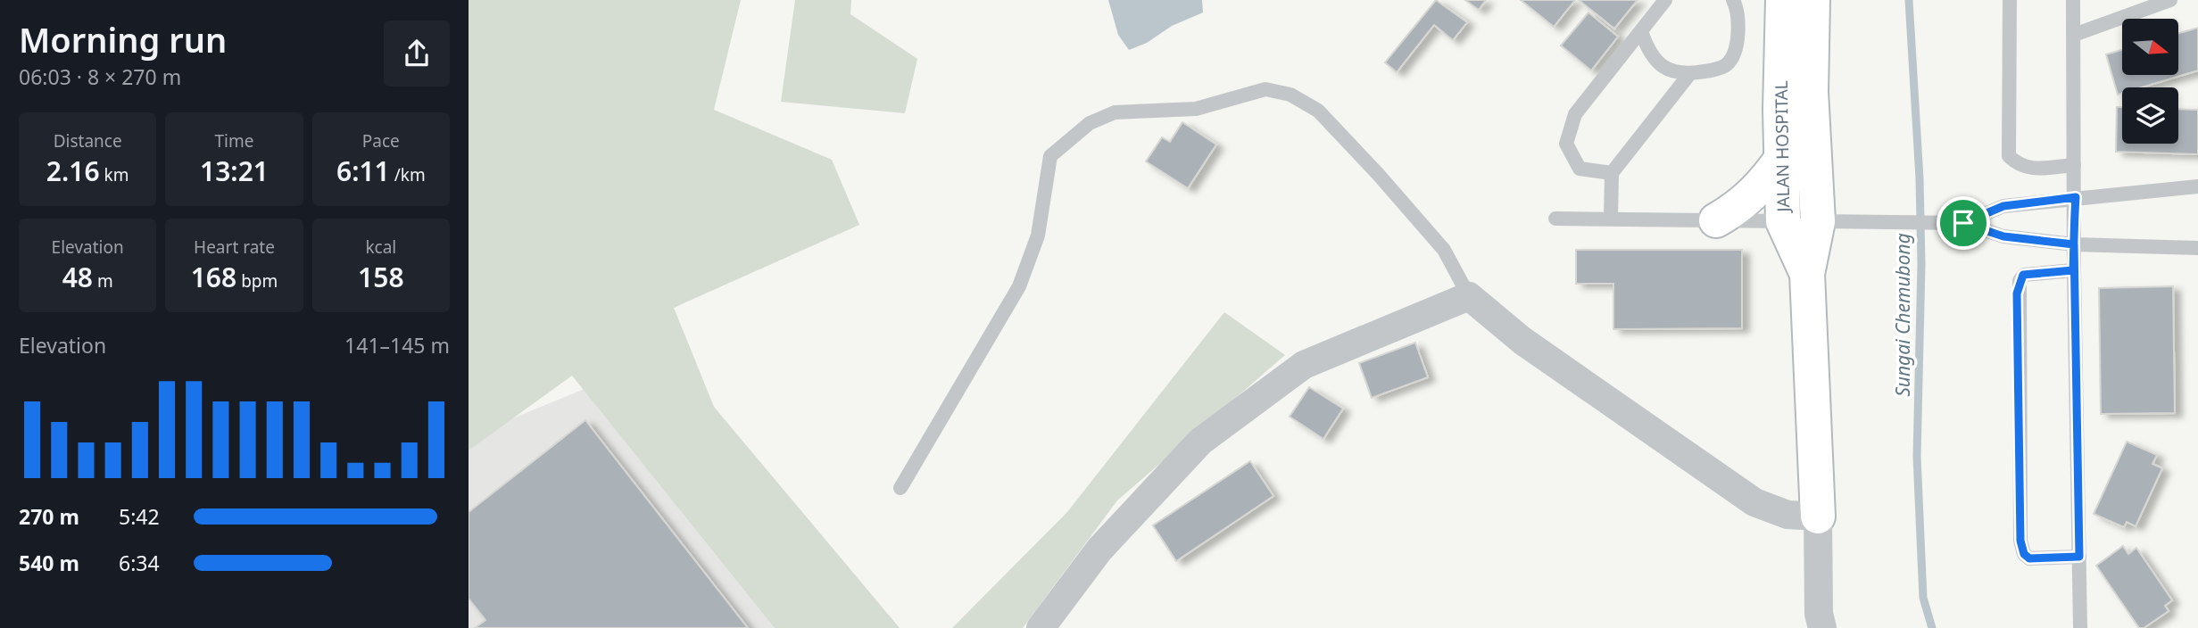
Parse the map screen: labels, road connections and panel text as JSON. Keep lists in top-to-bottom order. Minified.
{"streets":{"main road":["JALAN HOSPITAL"]},"water":["Sungai Chemubong"],"north":"right","page":{"heading":["Morning run","06:03 · 8 × 270 m"],"stats":[["Distance","2.16 km"],["Time","13:21"],["Pace","6:11 /km"],["Elevation","48 m"],["Heart rate","168 bpm"],["kcal","158"]],"chart":["Elevation","141–145 m"],"list":[{"name":"270 m","note":"5:42"},{"name":"540 m","note":"6:34"}]}}
